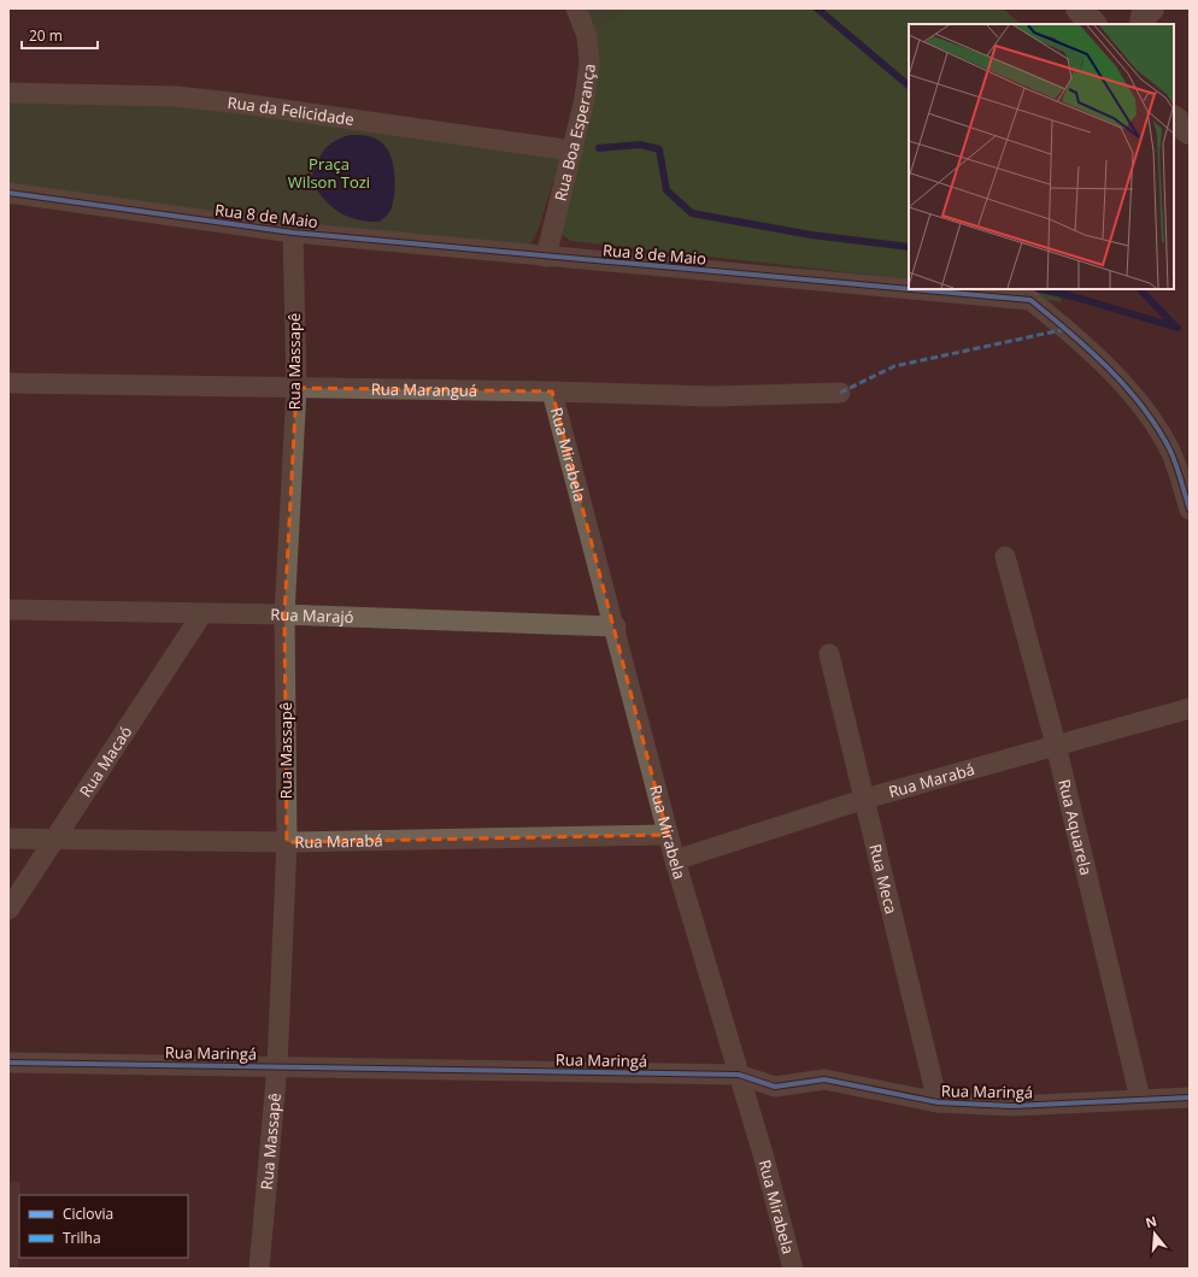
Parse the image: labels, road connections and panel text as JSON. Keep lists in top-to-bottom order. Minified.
{"streets":{"street":["Rua da Felicidade","Rua Boa Esperança","Rua 8 de Maio","Rua Massapê","Rua Maranguá","Rua Mirabela","Rua Marajó","Rua Macaó","Rua Marabá","Rua Aquarela","Rua Meca","Rua Maringá"]},"crossings":[["Rua da Felicidade","Rua Boa Esperança"],["Rua Boa Esperança","Rua 8 de Maio"],["Rua 8 de Maio","Rua Massapê"],["Rua Massapê","Rua Maranguá"],["Rua Massapê","Rua Marajó"],["Rua Massapê","Rua Marabá"],["Rua Massapê","Rua Maringá"],["Rua Maranguá","Rua Mirabela"],["Rua Mirabela","Rua Marajó"],["Rua Mirabela","Rua Marabá"],["Rua Mirabela","Rua Maringá"],["Rua Marajó","Rua Macaó"],["Rua Macaó","Rua Marabá"],["Rua Marabá","Rua Aquarela"],["Rua Marabá","Rua Meca"],["Rua Aquarela","Rua Maringá"],["Rua Meca","Rua Maringá"]],"parks":["Praça Wilson Tozi"],"legend":["Ciclovia","Trilha"],"scale_bar":"20 m","north":"top"}
